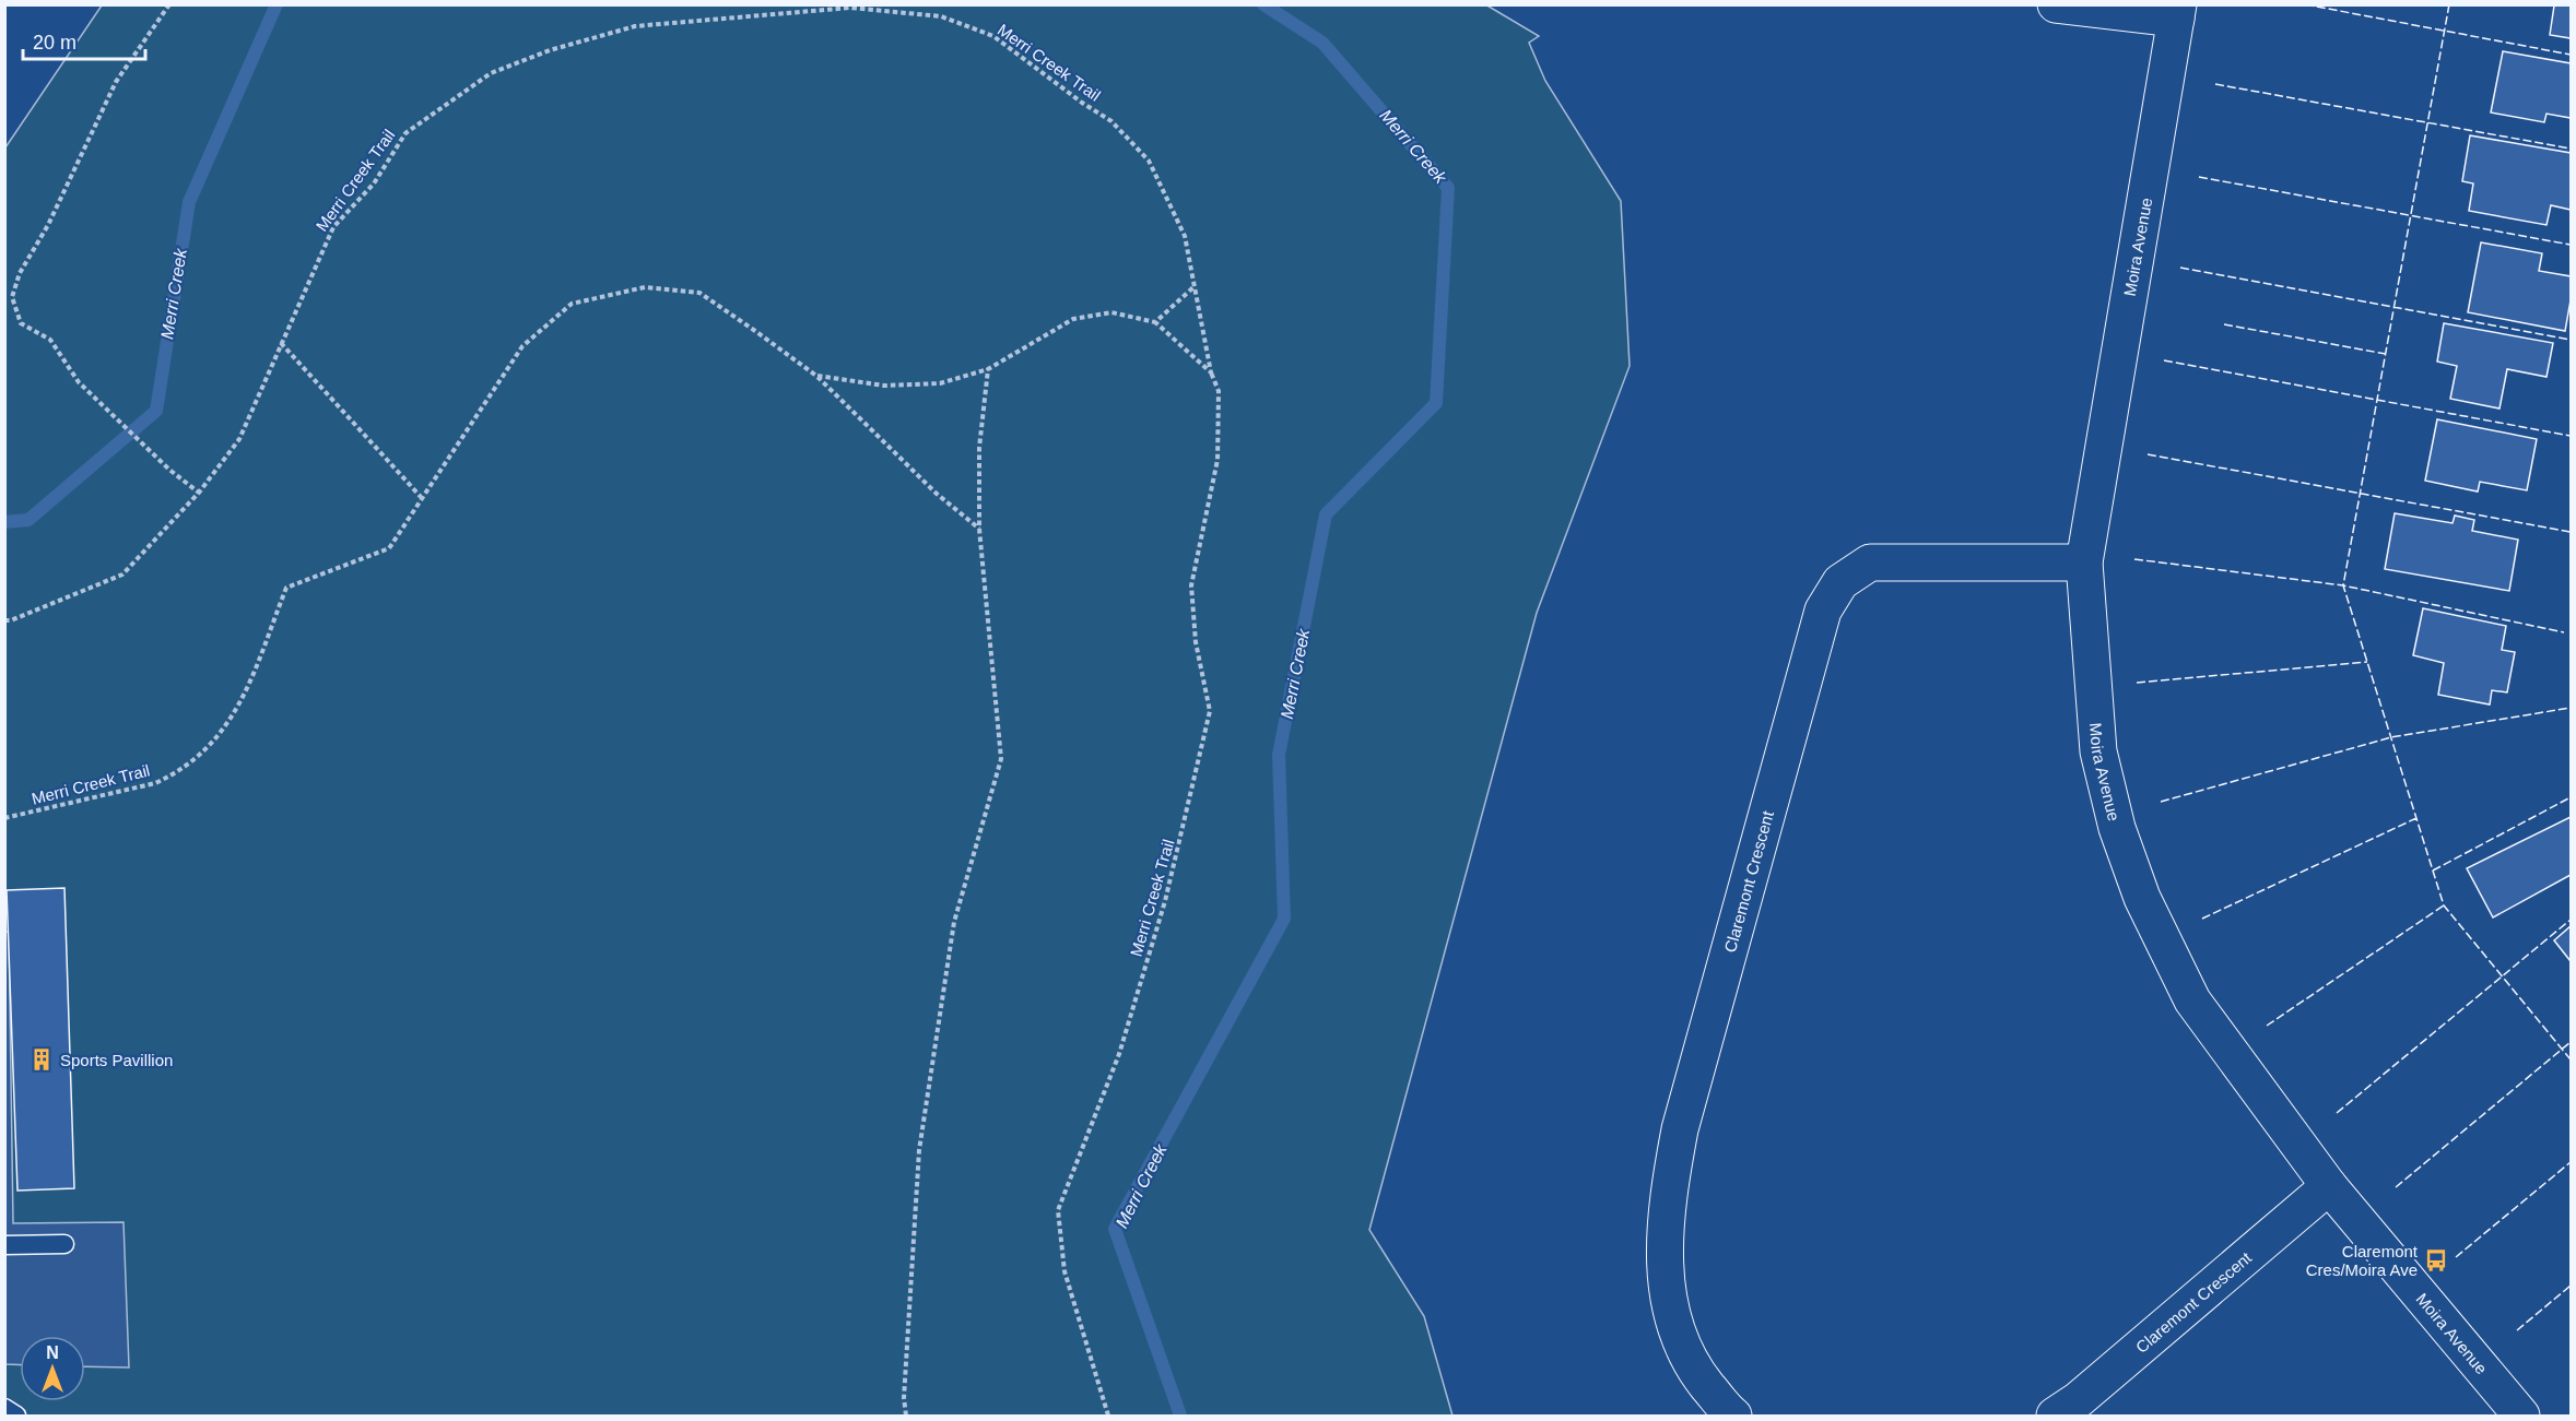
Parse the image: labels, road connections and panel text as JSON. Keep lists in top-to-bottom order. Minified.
{"streets":{"street":["Moira Avenue","Claremont Crescent"],"path":["Merri Creek Trail"]},"crossings":[["Moira Avenue","Claremont Crescent"]],"water":["Merri Creek"],"places":{"building":["Sports Pavillion"],"bus stop":["Claremont Cres/Moira Ave"]},"scale_bar":"20 m","north":"top"}
